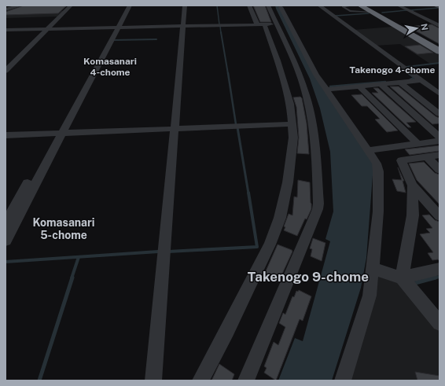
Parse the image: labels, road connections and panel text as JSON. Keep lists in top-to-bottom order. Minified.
{"districts":["Komasanari 4-chome","Takenogo 4-chome","Komasanari 5-chome","Takenogo 9-chome"],"north":"right"}
